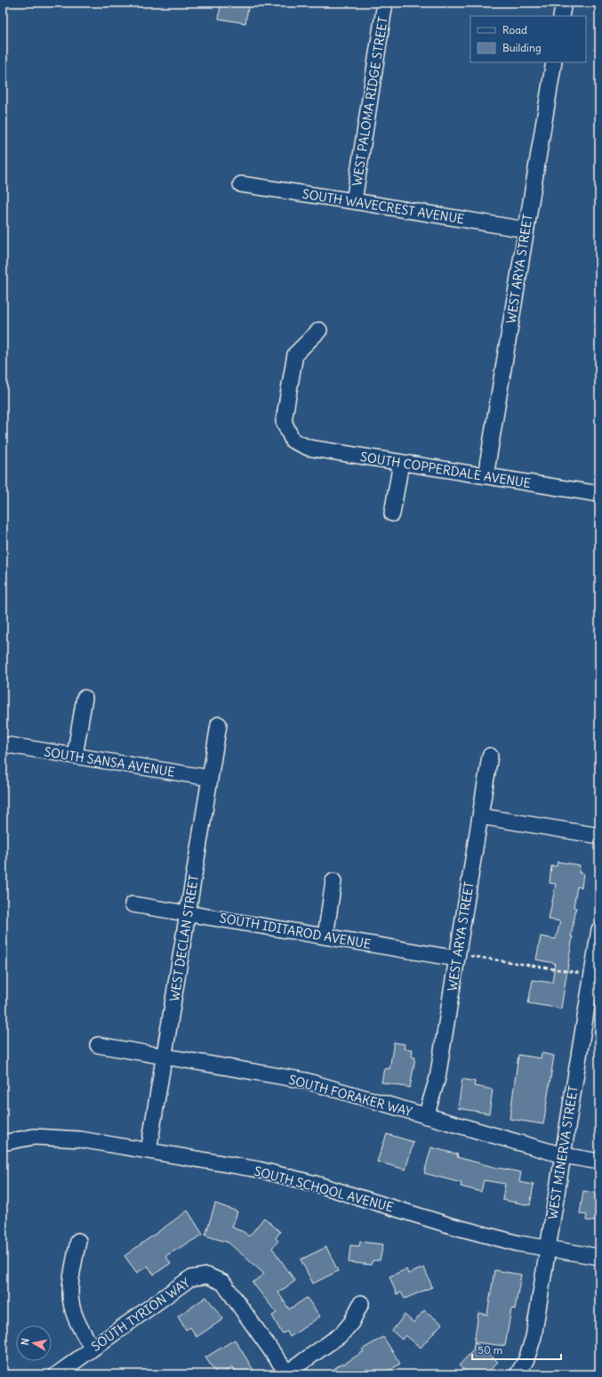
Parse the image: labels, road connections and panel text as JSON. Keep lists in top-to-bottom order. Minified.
{"streets":{"street":["WEST PALOMA RIDGE STREET","SOUTH WAVECREST AVENUE","WEST ARYA STREET","SOUTH COPPERDALE AVENUE","SOUTH SANSA AVENUE","SOUTH IDITAROD AVENUE","WEST DECLAN STREET","SOUTH FORAKER WAY","WEST MINERVA STREET","SOUTH SCHOOL AVENUE","SOUTH TYRION WAY"]},"crossings":[["WEST PALOMA RIDGE STREET","SOUTH WAVECREST AVENUE"],["SOUTH WAVECREST AVENUE","WEST ARYA STREET"],["WEST ARYA STREET","SOUTH COPPERDALE AVENUE"],["WEST ARYA STREET","SOUTH IDITAROD AVENUE"],["WEST ARYA STREET","SOUTH FORAKER WAY"],["SOUTH SANSA AVENUE","WEST DECLAN STREET"],["SOUTH IDITAROD AVENUE","WEST DECLAN STREET"],["WEST DECLAN STREET","SOUTH FORAKER WAY"],["WEST DECLAN STREET","SOUTH SCHOOL AVENUE"],["SOUTH FORAKER WAY","WEST MINERVA STREET"],["WEST MINERVA STREET","SOUTH SCHOOL AVENUE"]],"legend":["Road","Building"],"scale_bar":"50 m","north":"left"}
